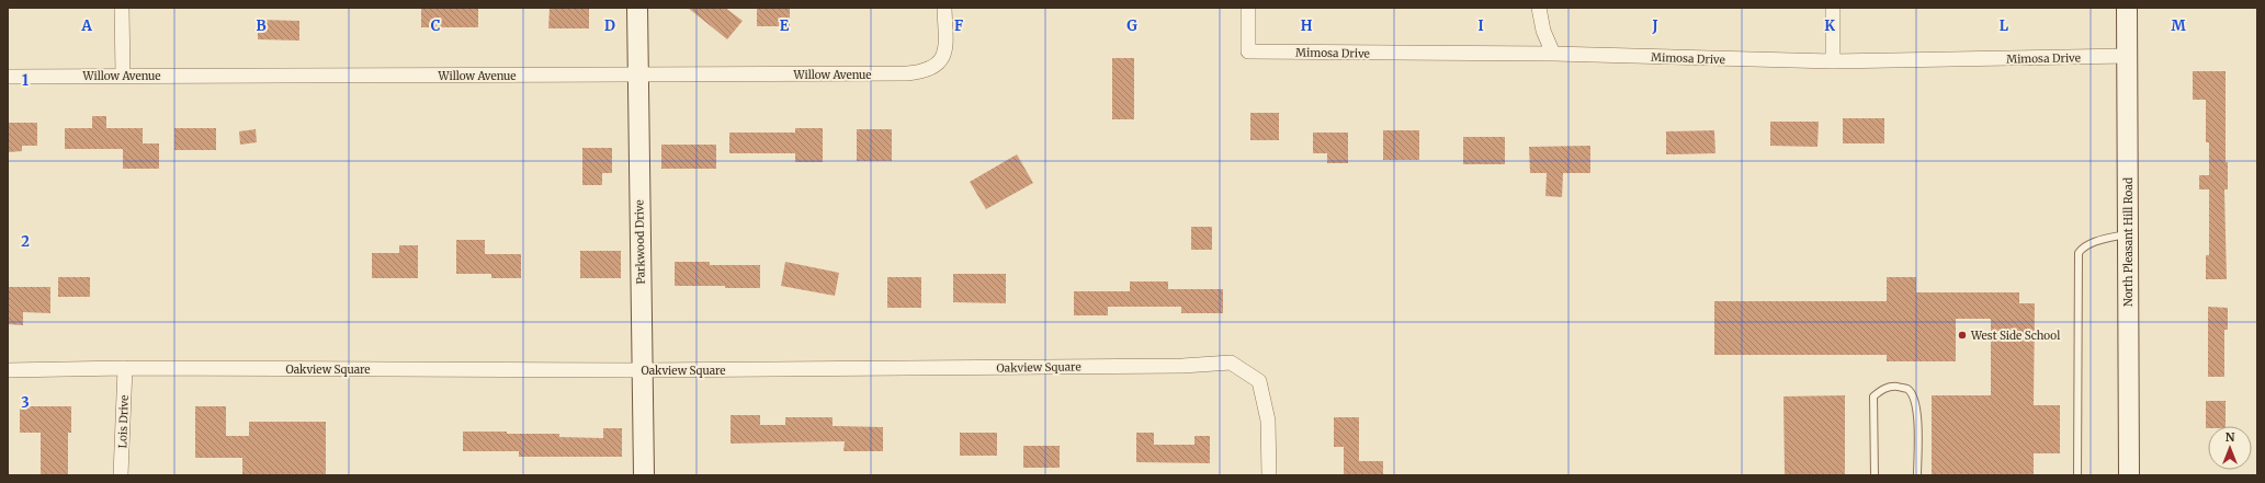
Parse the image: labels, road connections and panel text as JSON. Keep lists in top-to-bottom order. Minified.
{"streets":{"street":["Mimosa Drive","Willow Avenue","Parkwood Drive","North Pleasant Hill Road","Oakview Square","Lois Drive"]},"crossings":[["Mimosa Drive","North Pleasant Hill Road"],["Willow Avenue","Parkwood Drive"],["Parkwood Drive","Oakview Square"],["Oakview Square","Lois Drive"]],"places":["West Side School"],"north":"top","grid":{"columns":["A","B","C","D","E","F","G","H","I","J","K","L","M"],"rows":["1","2","3"]}}
